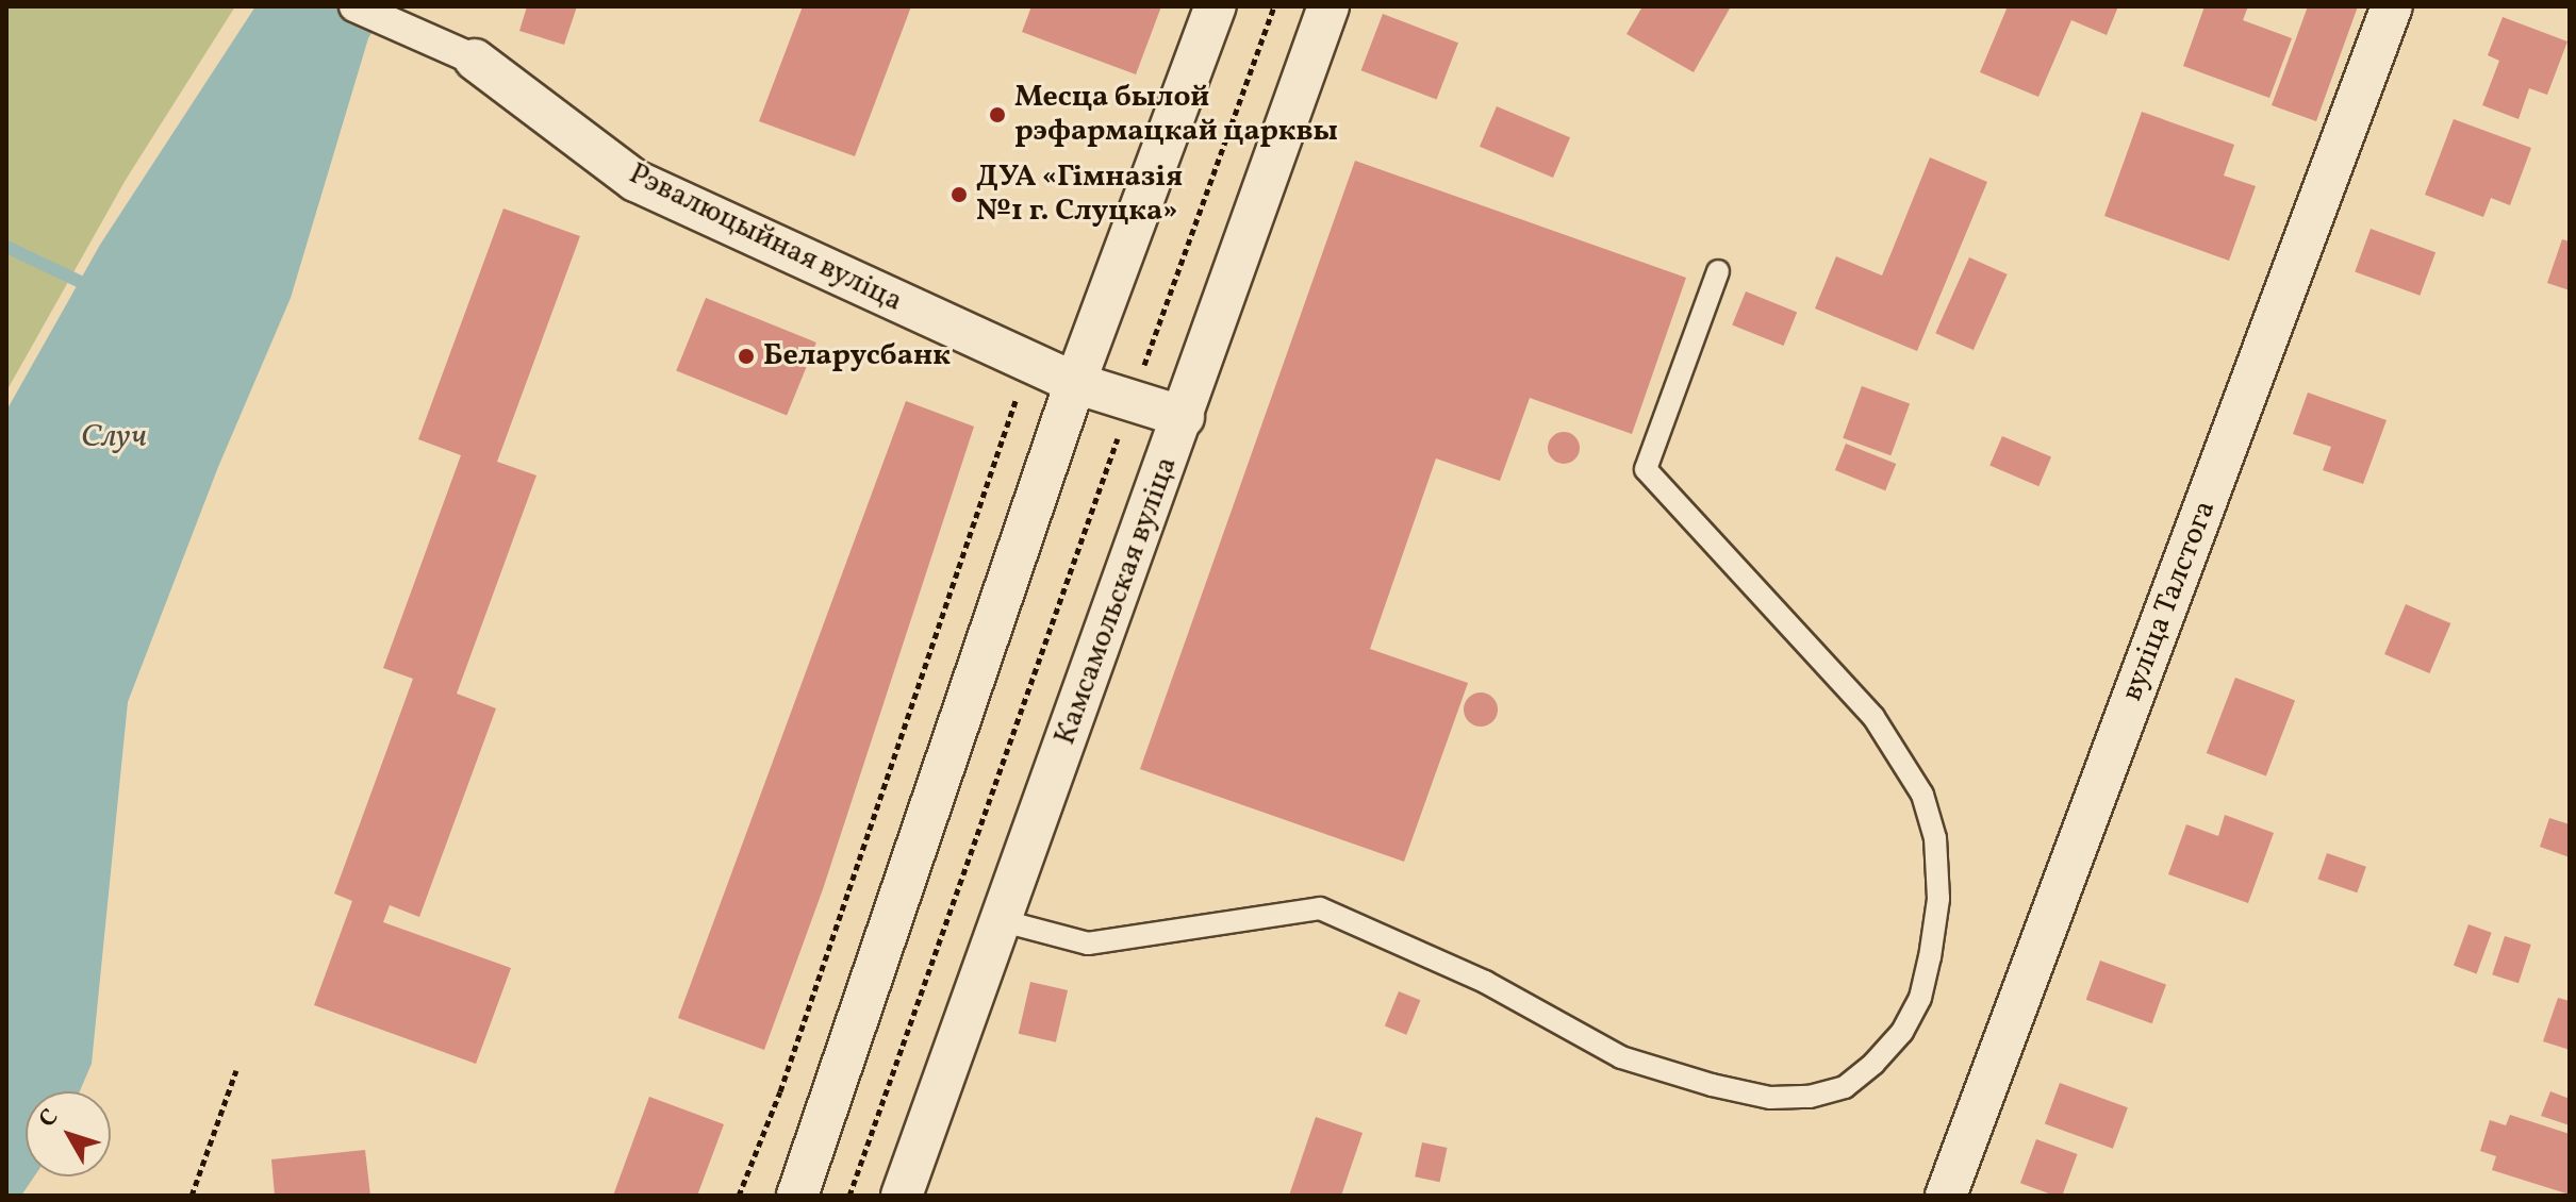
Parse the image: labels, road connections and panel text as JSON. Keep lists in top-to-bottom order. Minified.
{"streets":{"street":["Рэвалюцыйная вуліца","Камсамольская вуліца","вуліца Талстога"]},"crossings":[["Рэвалюцыйная вуліца","Камсамольская вуліца"]],"water":["Случ"],"places":["Месца былой рэфармацкай царквы","ДУА «Гімназія №1 г. Слуцка»","Беларусбанк"],"north":"top left"}
